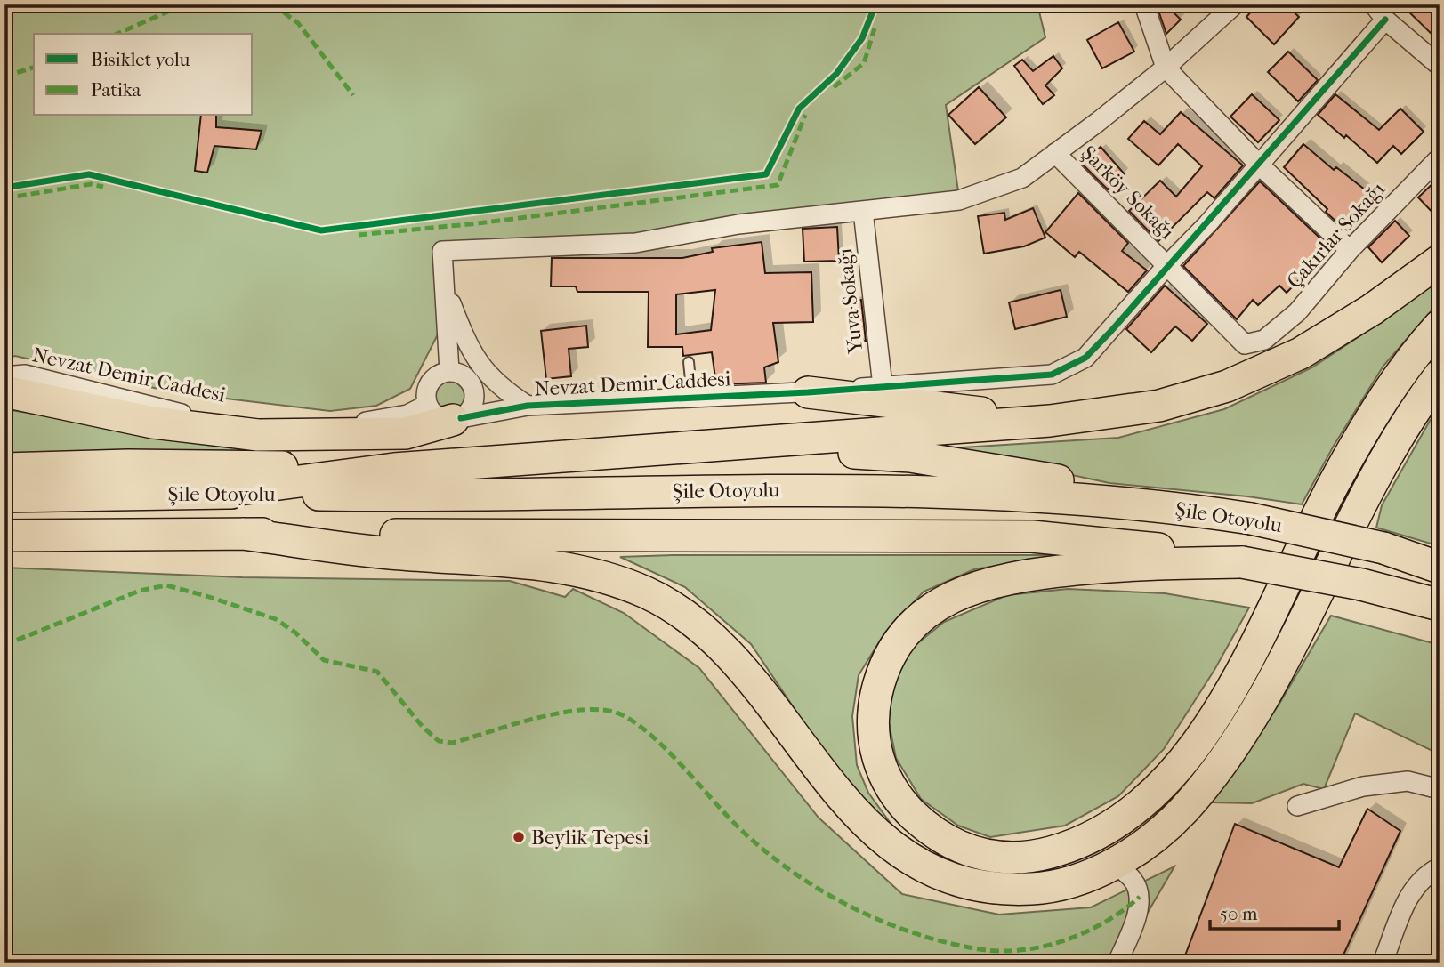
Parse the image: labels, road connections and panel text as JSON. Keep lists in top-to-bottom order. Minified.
{"streets":{"highway":["Şile Otoyolu"],"street":["Şarköy Sokağı","Çakırlar Sokağı","Yuva Sokağı","Nevzat Demir Caddesi"]},"crossings":[["Şarköy Sokağı","Çakırlar Sokağı"],["Şarköy Sokağı","Nevzat Demir Caddesi"],["Yuva Sokağı","Nevzat Demir Caddesi"]],"places":["Beylik Tepesi"],"legend":["Bisiklet yolu","Patika"],"scale_bar":"50 m"}
